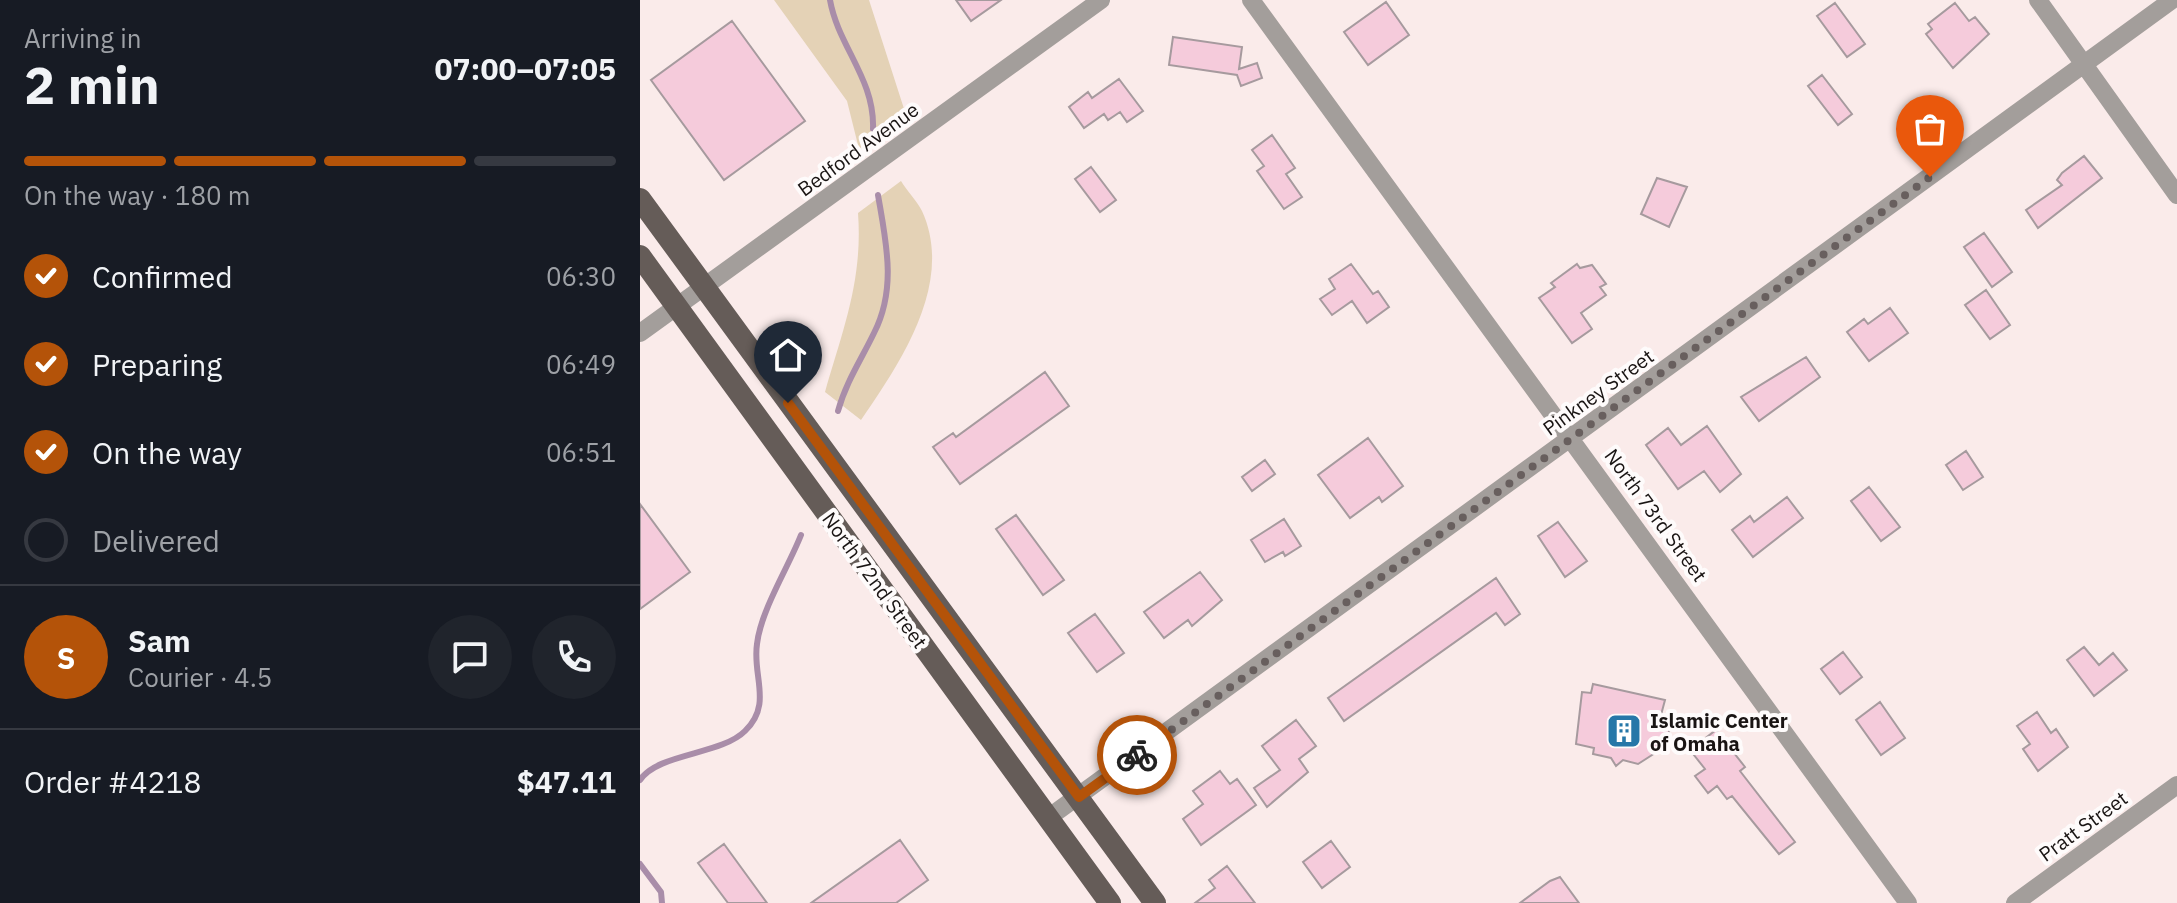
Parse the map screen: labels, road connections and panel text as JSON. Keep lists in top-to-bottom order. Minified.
{"streets":{"main road":["North 72nd Street"],"street":["Bedford Avenue","Pinkney Street","North 73rd Street","Pratt Street"]},"crossings":[["Bedford Avenue","North 72nd Street"],["Pinkney Street","North 73rd Street"],["Pinkney Street","North 72nd Street"]],"places":{"building":["Islamic Center of Omaha"]},"page":{"heading":["2 min","Arriving in","07:00–07:05"],"panel":["Sam","Courier · 4.5","Order #4218","$47.11"],"bar":"On the way · 180 m","list":[["Confirmed","06:30"],["Preparing","06:49"],["On the way","06:51"],"Delivered"],"round":"S"}}
